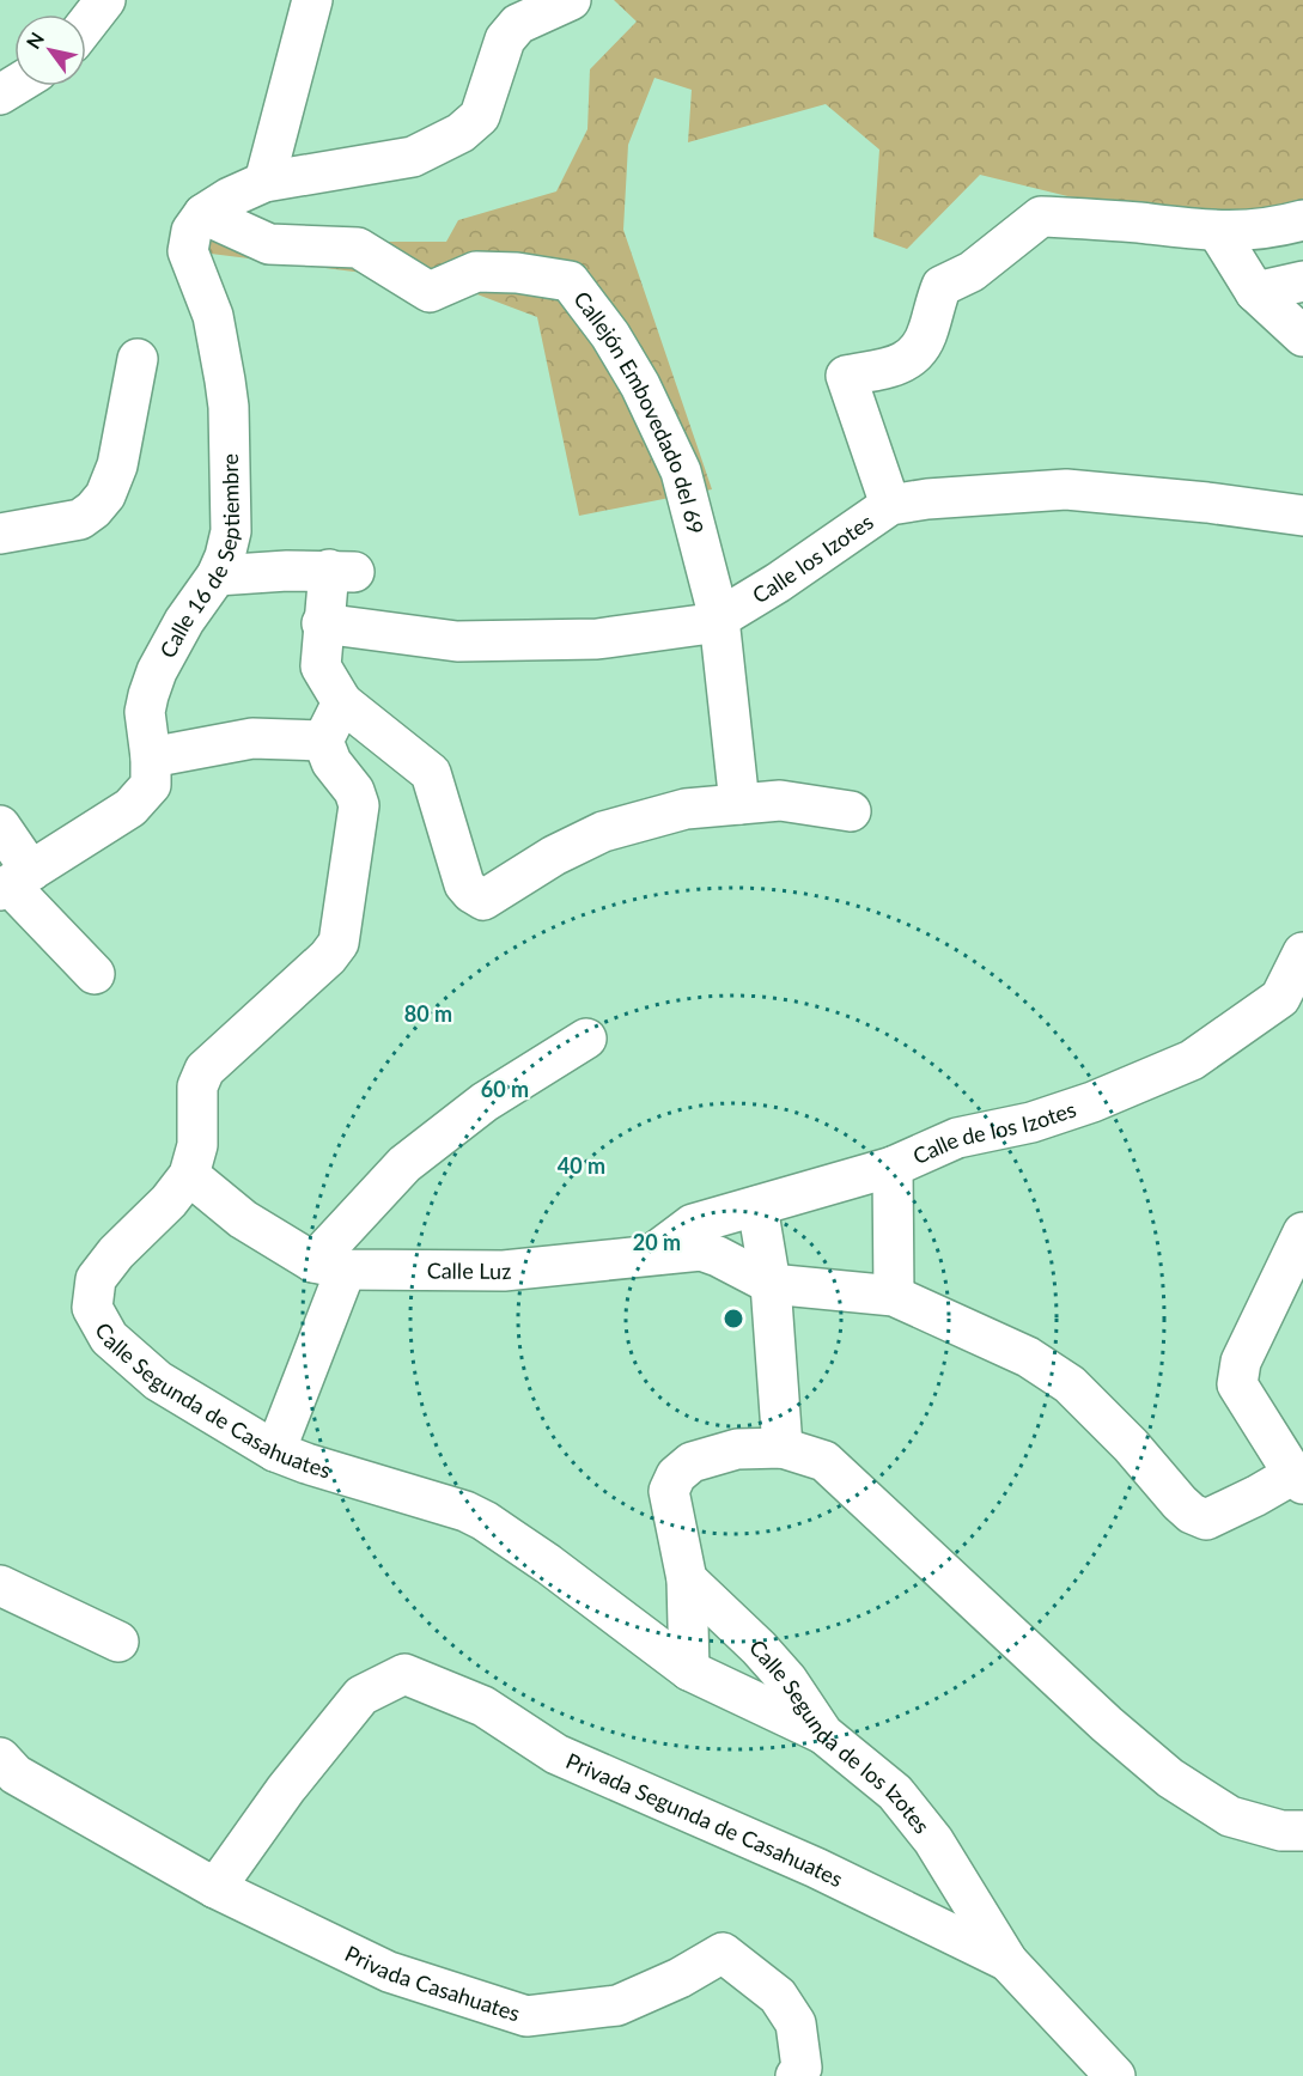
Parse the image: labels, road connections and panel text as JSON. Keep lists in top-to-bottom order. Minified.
{"streets":{"street":["Callejón Embovedado del 69","Calle 16 de Septiembre","Calle los Izotes","Calle de los Izotes","Calle Luz","Calle Segunda de Casahuates","Calle Segunda de los Izotes","Privada Segunda de Casahuates","Privada Casahuates"]},"crossings":[["Callejón Embovedado del 69","Calle 16 de Septiembre"],["Callejón Embovedado del 69","Calle los Izotes"],["Calle de los Izotes","Calle Luz"],["Calle Segunda de Casahuates","Calle Segunda de los Izotes"],["Calle Segunda de los Izotes","Privada Segunda de Casahuates"],["Privada Segunda de Casahuates","Privada Casahuates"]],"north":"top left","rings":["80 m","60 m","40 m","20 m"]}
